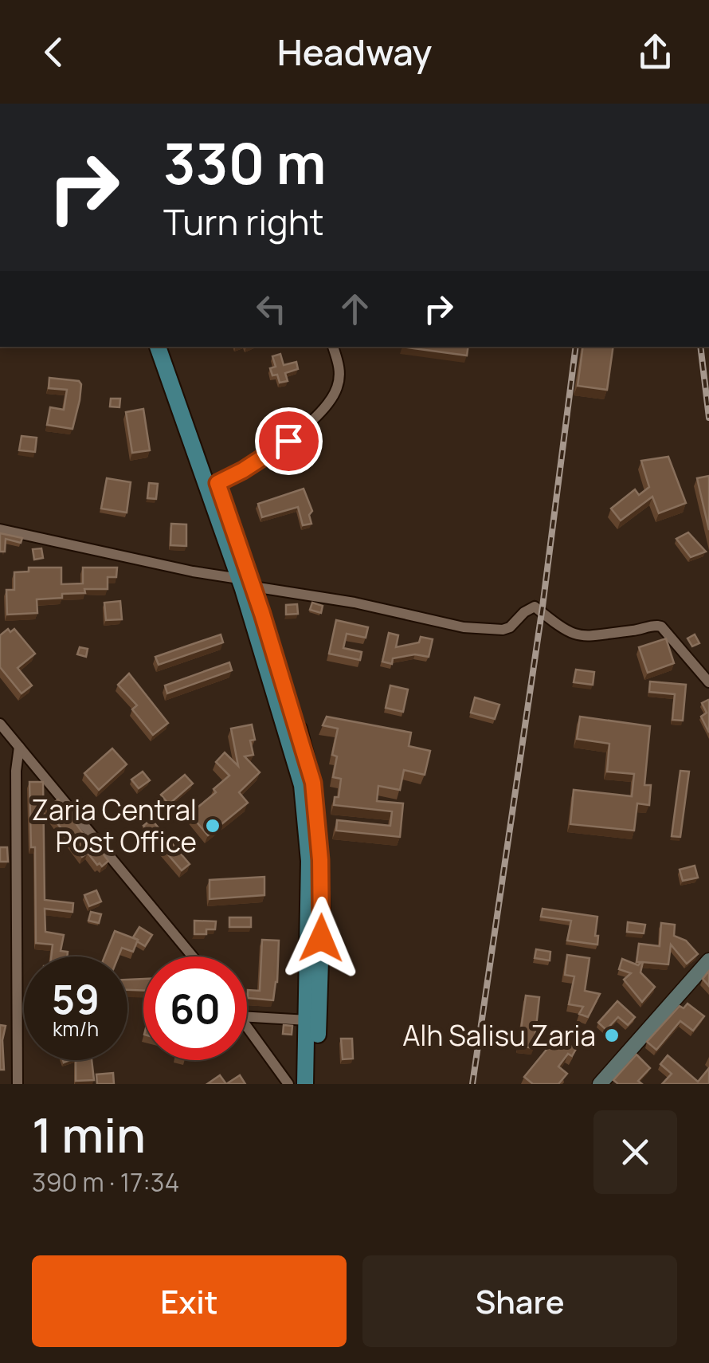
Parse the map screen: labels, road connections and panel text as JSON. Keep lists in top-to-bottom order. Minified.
{"places":["Zaria Central Post Office","Alh Salisu Zaria"],"page":{"header":"Headway","turn":["330 m","Turn right"],"speed":"59 km/h","limit":"60","heading":["1 min","390 m · 17:34"],"buttons":["Exit","Share"]}}
